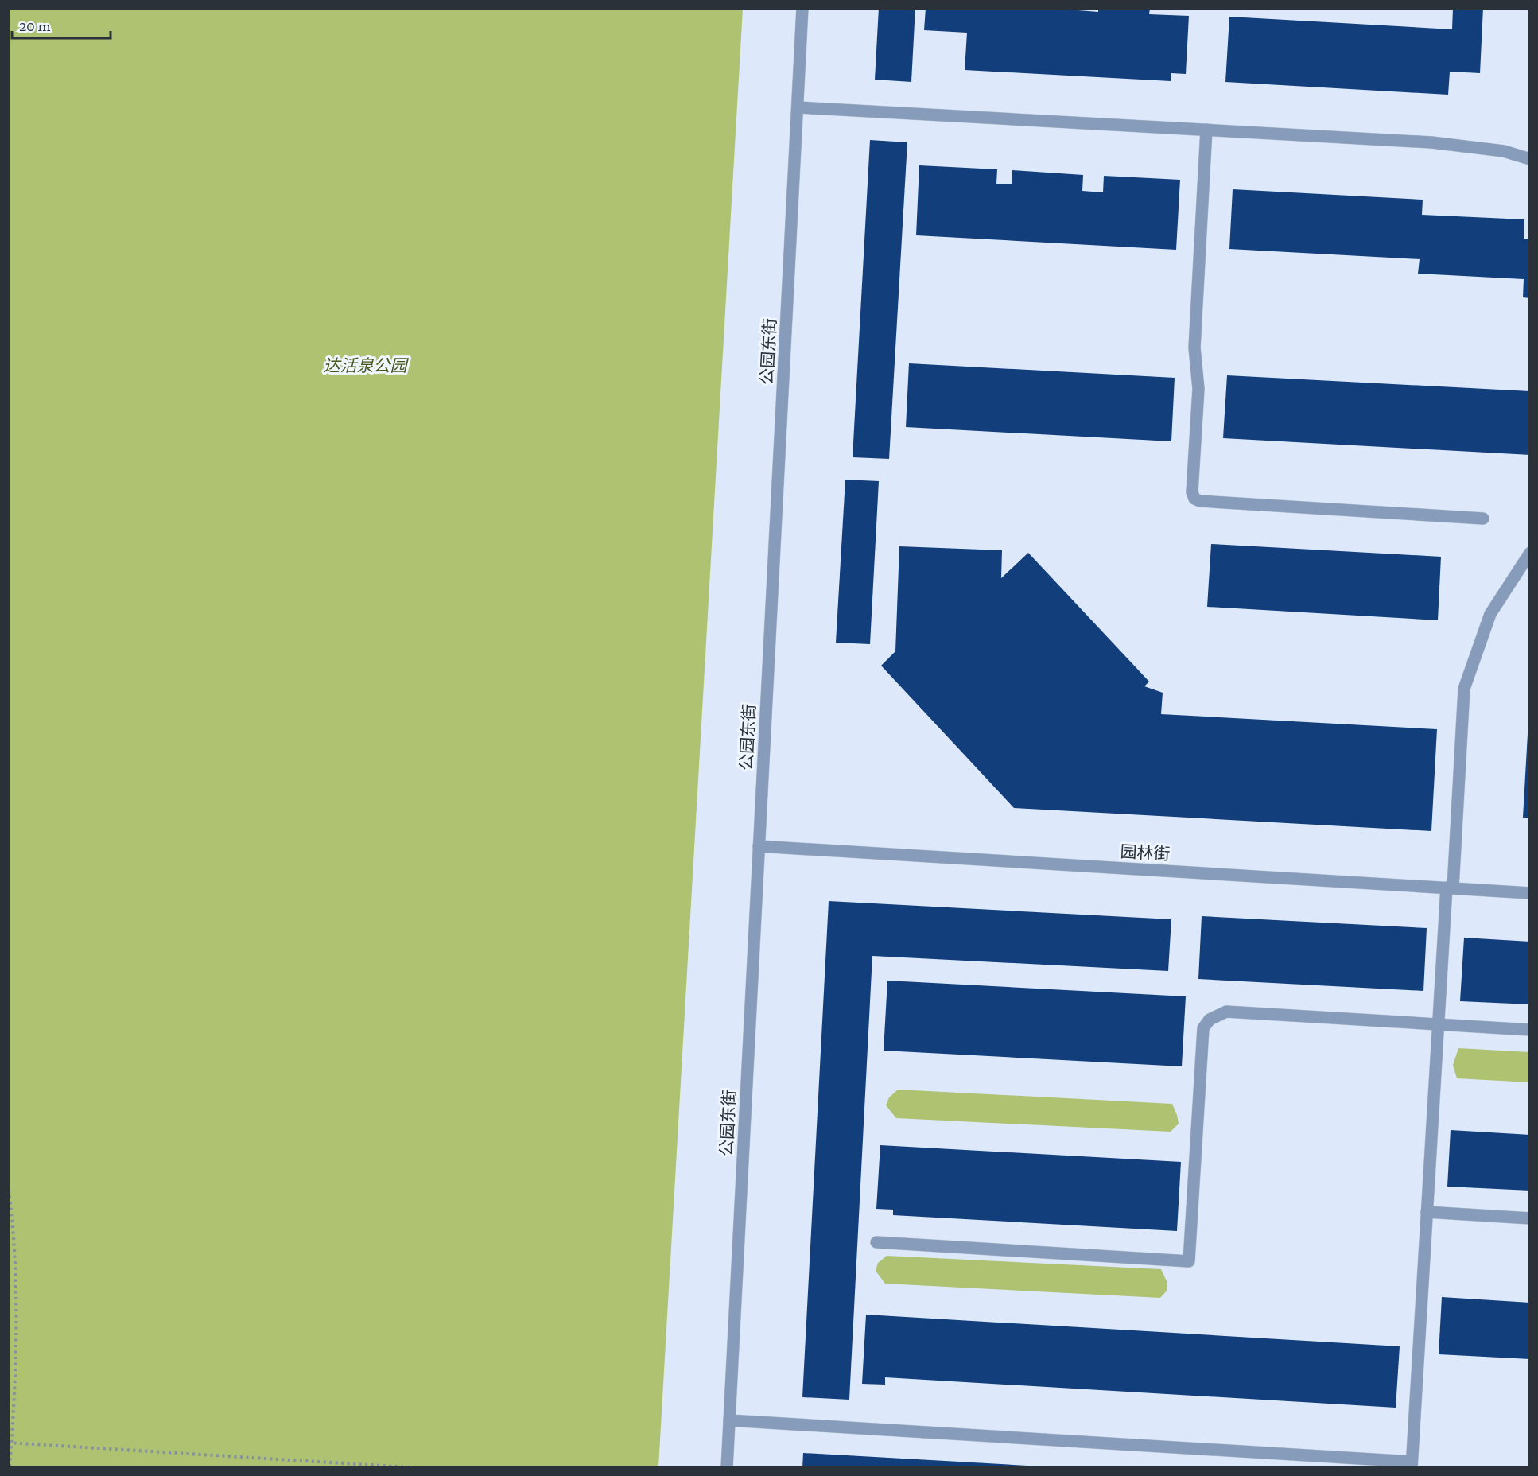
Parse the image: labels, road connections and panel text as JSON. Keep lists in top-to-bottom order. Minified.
{"streets":{"street":["公园东街","园林街"]},"crossings":[["公园东街","园林街"]],"parks":["达活泉公园"],"scale_bar":"20 m"}
